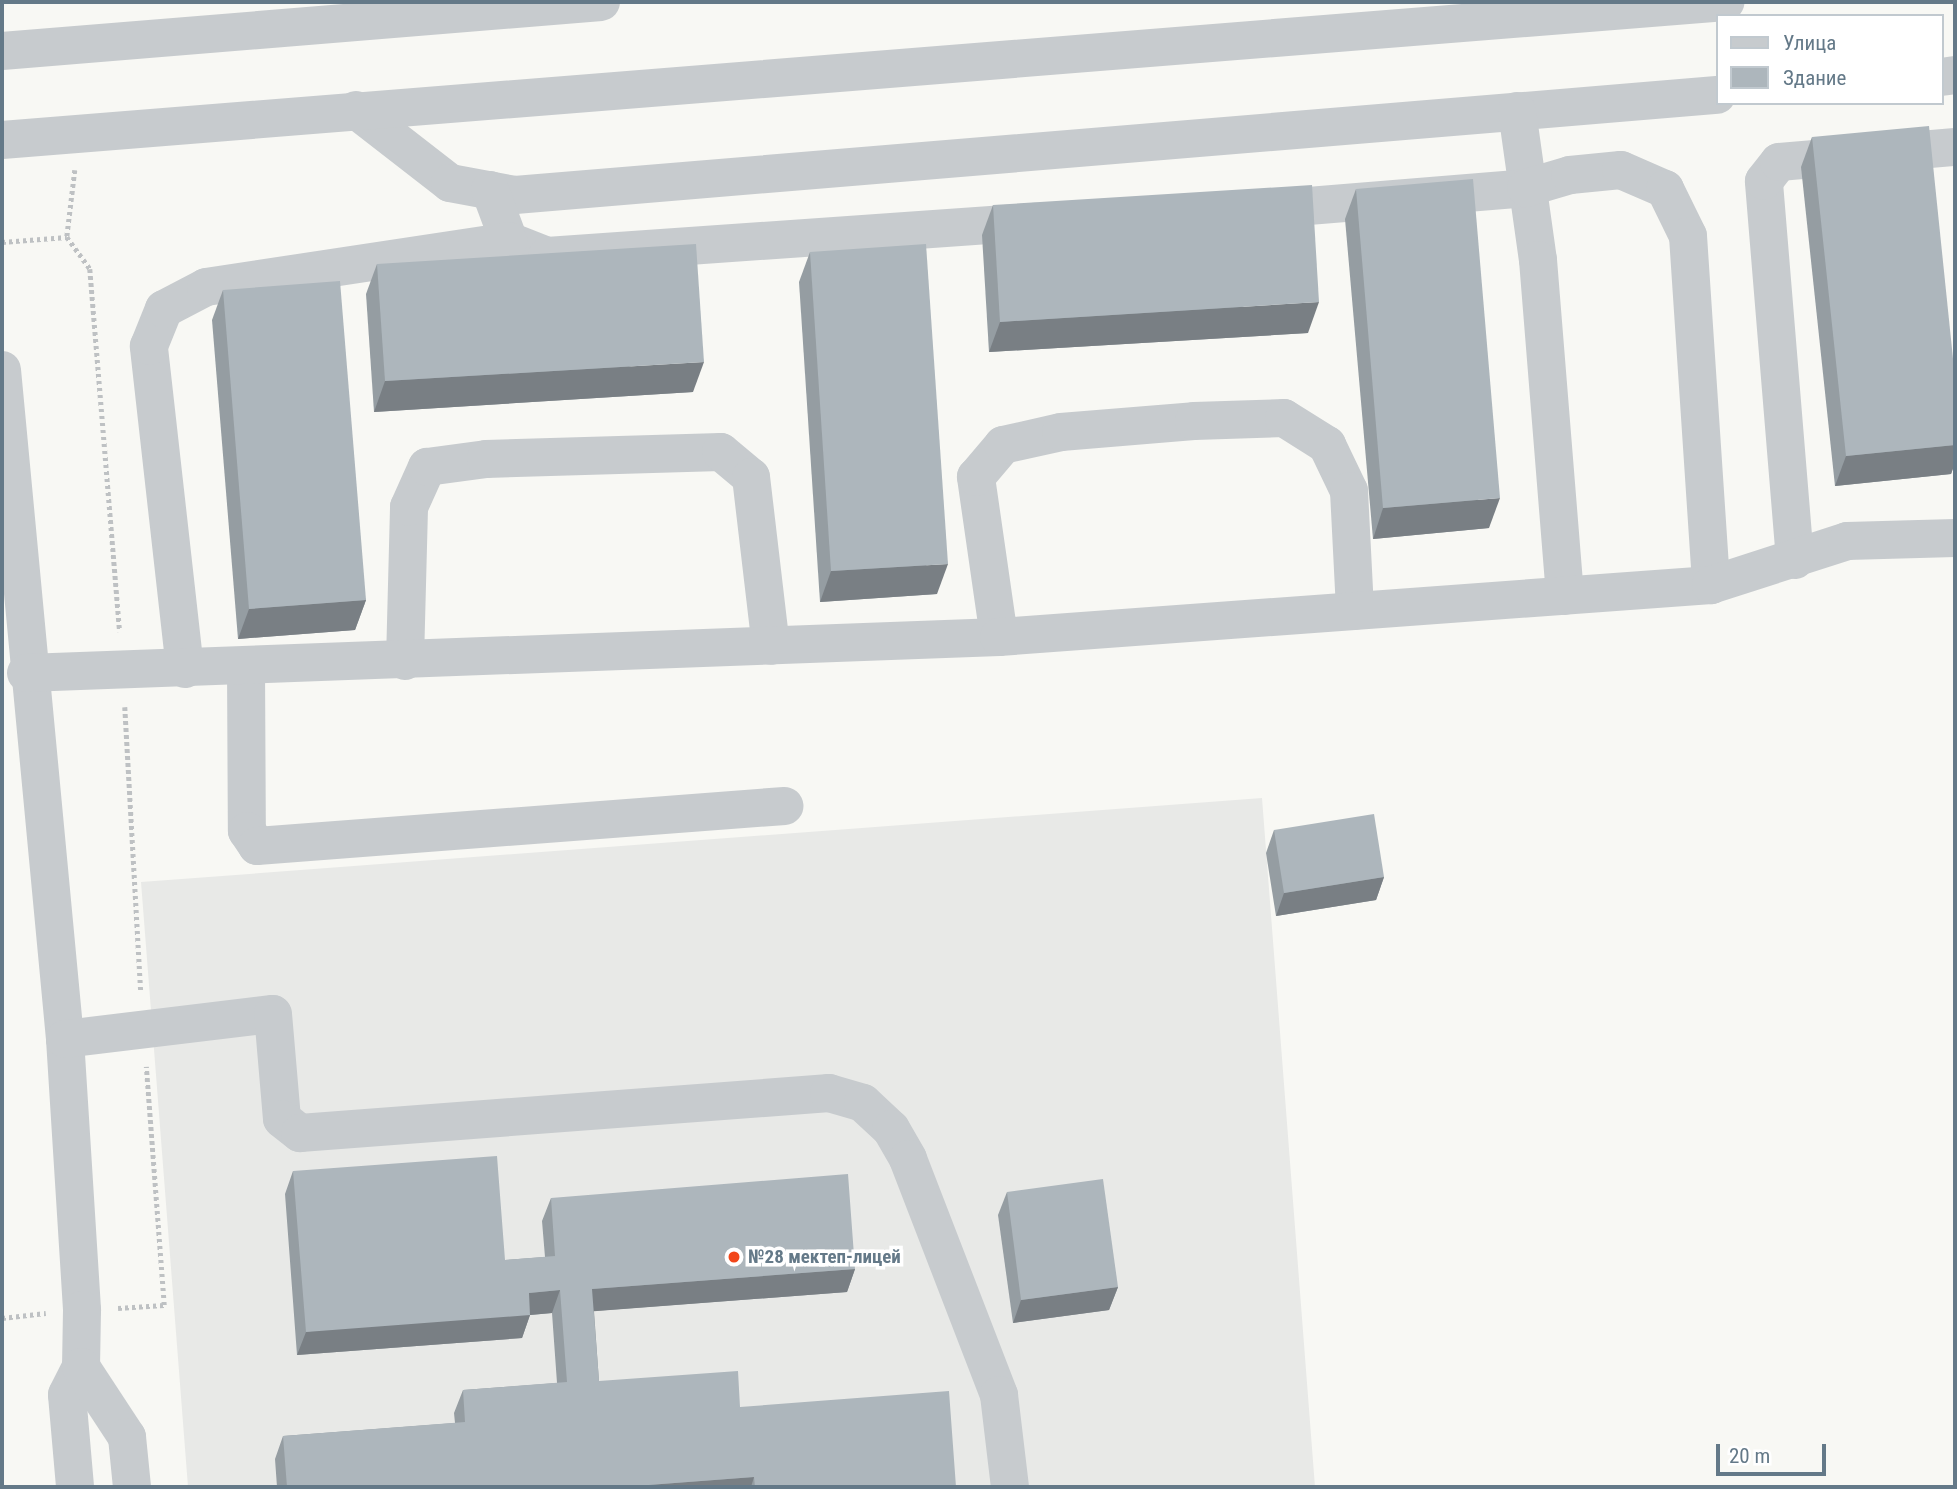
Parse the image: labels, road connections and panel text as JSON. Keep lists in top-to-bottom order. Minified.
{"places":["№28 мектеп-лицей"],"legend":["Улица","Здание"],"scale_bar":"20 m"}
